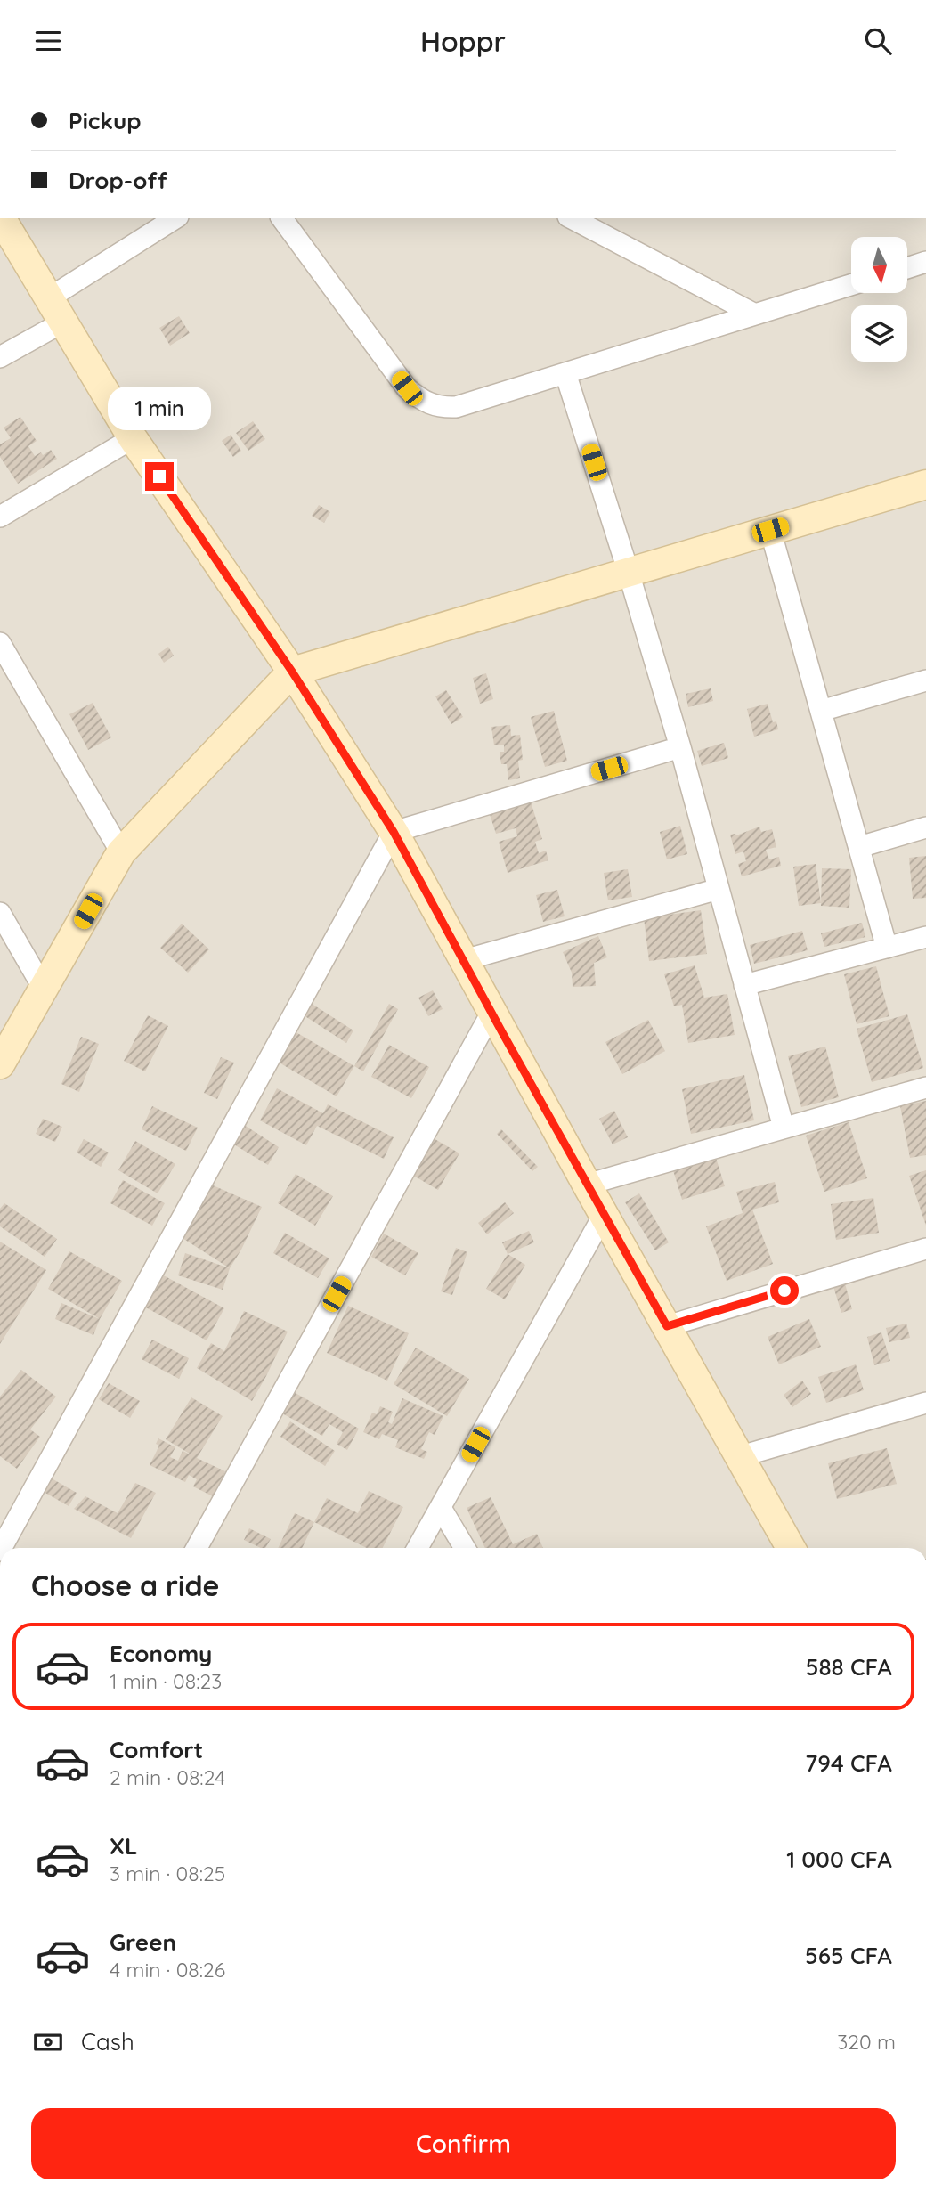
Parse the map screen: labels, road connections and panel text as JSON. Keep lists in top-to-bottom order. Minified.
{"north":"bottom","page":{"header":"Hoppr","banner":["Pickup","Drop-off"],"bubble":"1 min","heading":"Choose a ride","list":[{"name":"Economy","note":"1 min · 08:23","value":"588 CFA"},{"name":"Comfort","note":"2 min · 08:24","value":"794 CFA"},{"name":"XL","note":"3 min · 08:25","value":"1 000 CFA"},{"name":"Green","note":"4 min · 08:26","value":"565 CFA"}],"pay":["Cash","320 m"],"buttons":"Confirm"}}
